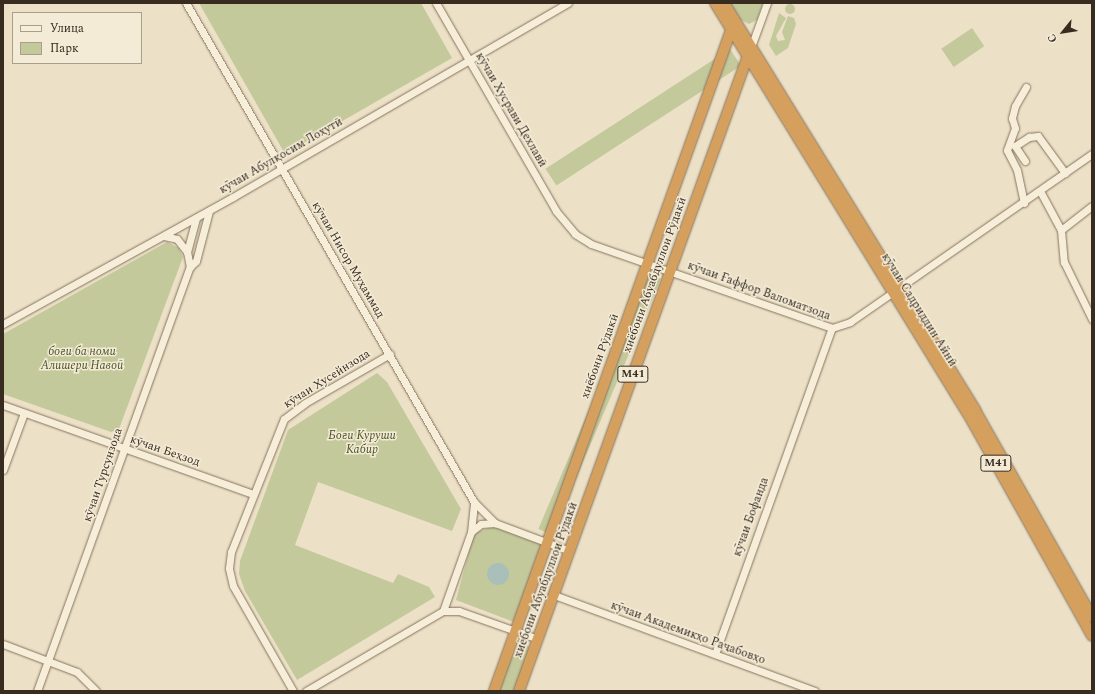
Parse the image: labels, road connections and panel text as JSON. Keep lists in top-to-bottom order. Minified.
{"streets":{"highway":["хиёбони Абуабдуллои Рӯдакӣ","кӯчаи Садриддин Айнӣ","хиёбони Рӯдакӣ","M41"],"street":["кӯчаи Хусрави Дехлавӣ","кӯчаи Абулқосим Лоҳутӣ","кӯчаи Нисор Муҳаммад","кӯчаи Ғаффор Валоматзода","кӯчаи Хусейнзода","кӯчаи Беҳзод","кӯчаи Турсунзода","кӯчаи Бофанда","кӯчаи Академикҳо Раҷабовҳо"]},"crossings":[["кӯчаи Хусрави Дехлавӣ","кӯчаи Абулқосим Лоҳутӣ"],["кӯчаи Хусрави Дехлавӣ","кӯчаи Ғаффор Валоматзода"],["кӯчаи Абулқосим Лоҳутӣ","кӯчаи Нисор Муҳаммад"],["кӯчаи Абулқосим Лоҳутӣ","кӯчаи Турсунзода"],["кӯчаи Нисор Муҳаммад","хиёбони Абуабдуллои Рӯдакӣ"],["кӯчаи Нисор Муҳаммад","хиёбони Рӯдакӣ"],["кӯчаи Нисор Муҳаммад","кӯчаи Хусейнзода"],["хиёбони Абуабдуллои Рӯдакӣ","кӯчаи Ғаффор Валоматзода"],["хиёбони Абуабдуллои Рӯдакӣ","кӯчаи Садриддин Айнӣ"],["хиёбони Абуабдуллои Рӯдакӣ","кӯчаи Академикҳо Раҷабовҳо"],["кӯчаи Ғаффор Валоматзода","кӯчаи Садриддин Айнӣ"],["кӯчаи Ғаффор Валоматзода","хиёбони Рӯдакӣ"],["кӯчаи Ғаффор Валоматзода","кӯчаи Бофанда"],["кӯчаи Садриддин Айнӣ","хиёбони Рӯдакӣ"],["кӯчаи Хусейнзода","кӯчаи Беҳзод"],["кӯчаи Беҳзод","кӯчаи Турсунзода"],["кӯчаи Бофанда","кӯчаи Академикҳо Раҷабовҳо"]],"parks":["боғи ба номи Алишери Навоӣ","Боғи Куруши Кабир"],"legend":["Улица","Парк"],"north":"bottom left"}
